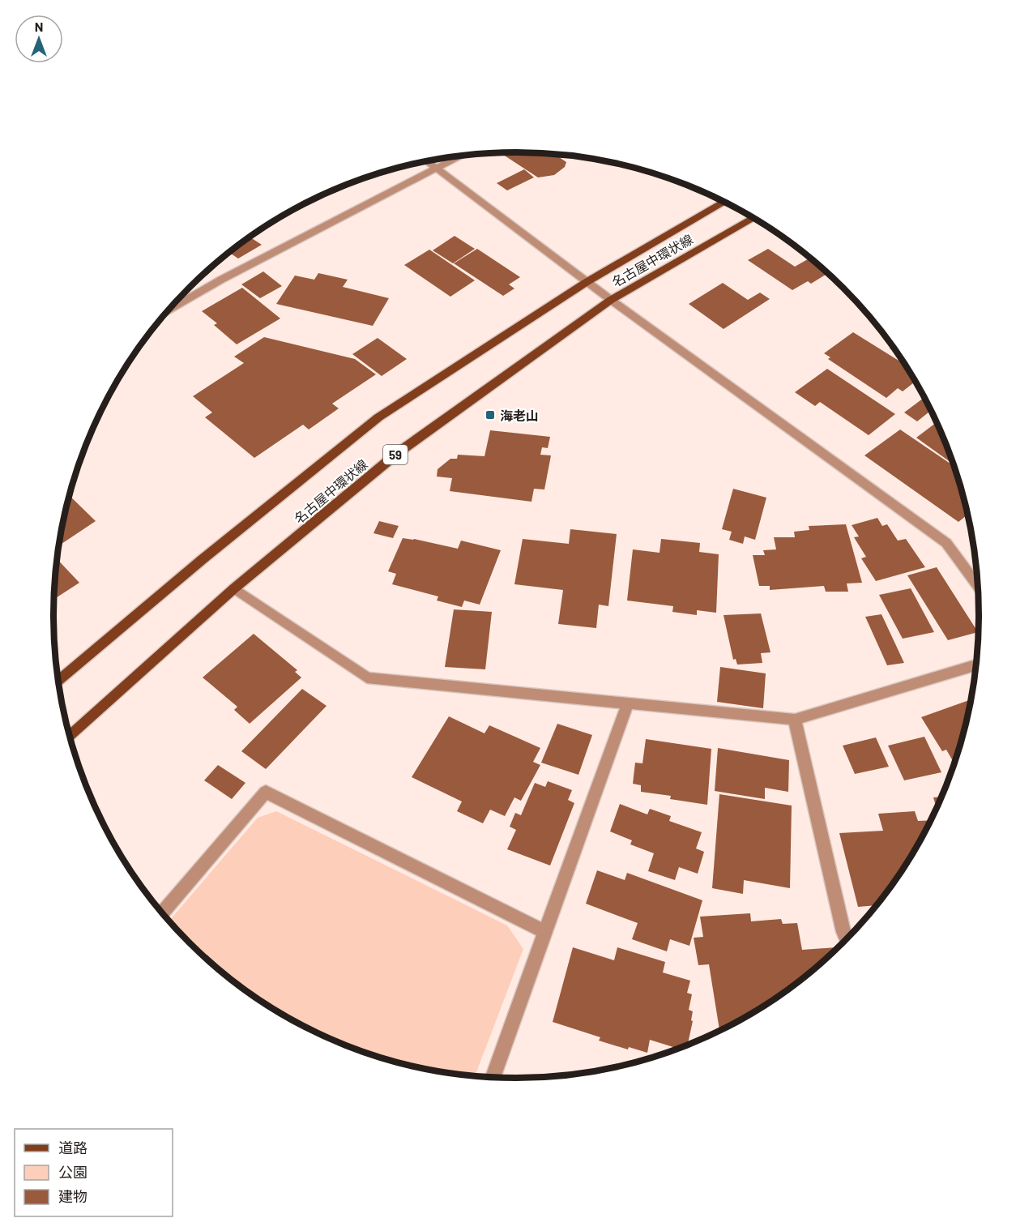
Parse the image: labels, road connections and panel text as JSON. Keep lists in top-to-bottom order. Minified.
{"streets":{"main road":["名古屋中環状線","59"]},"places":{"transit":["海老山"]},"legend":["道路","公園","建物"],"north":"top"}
